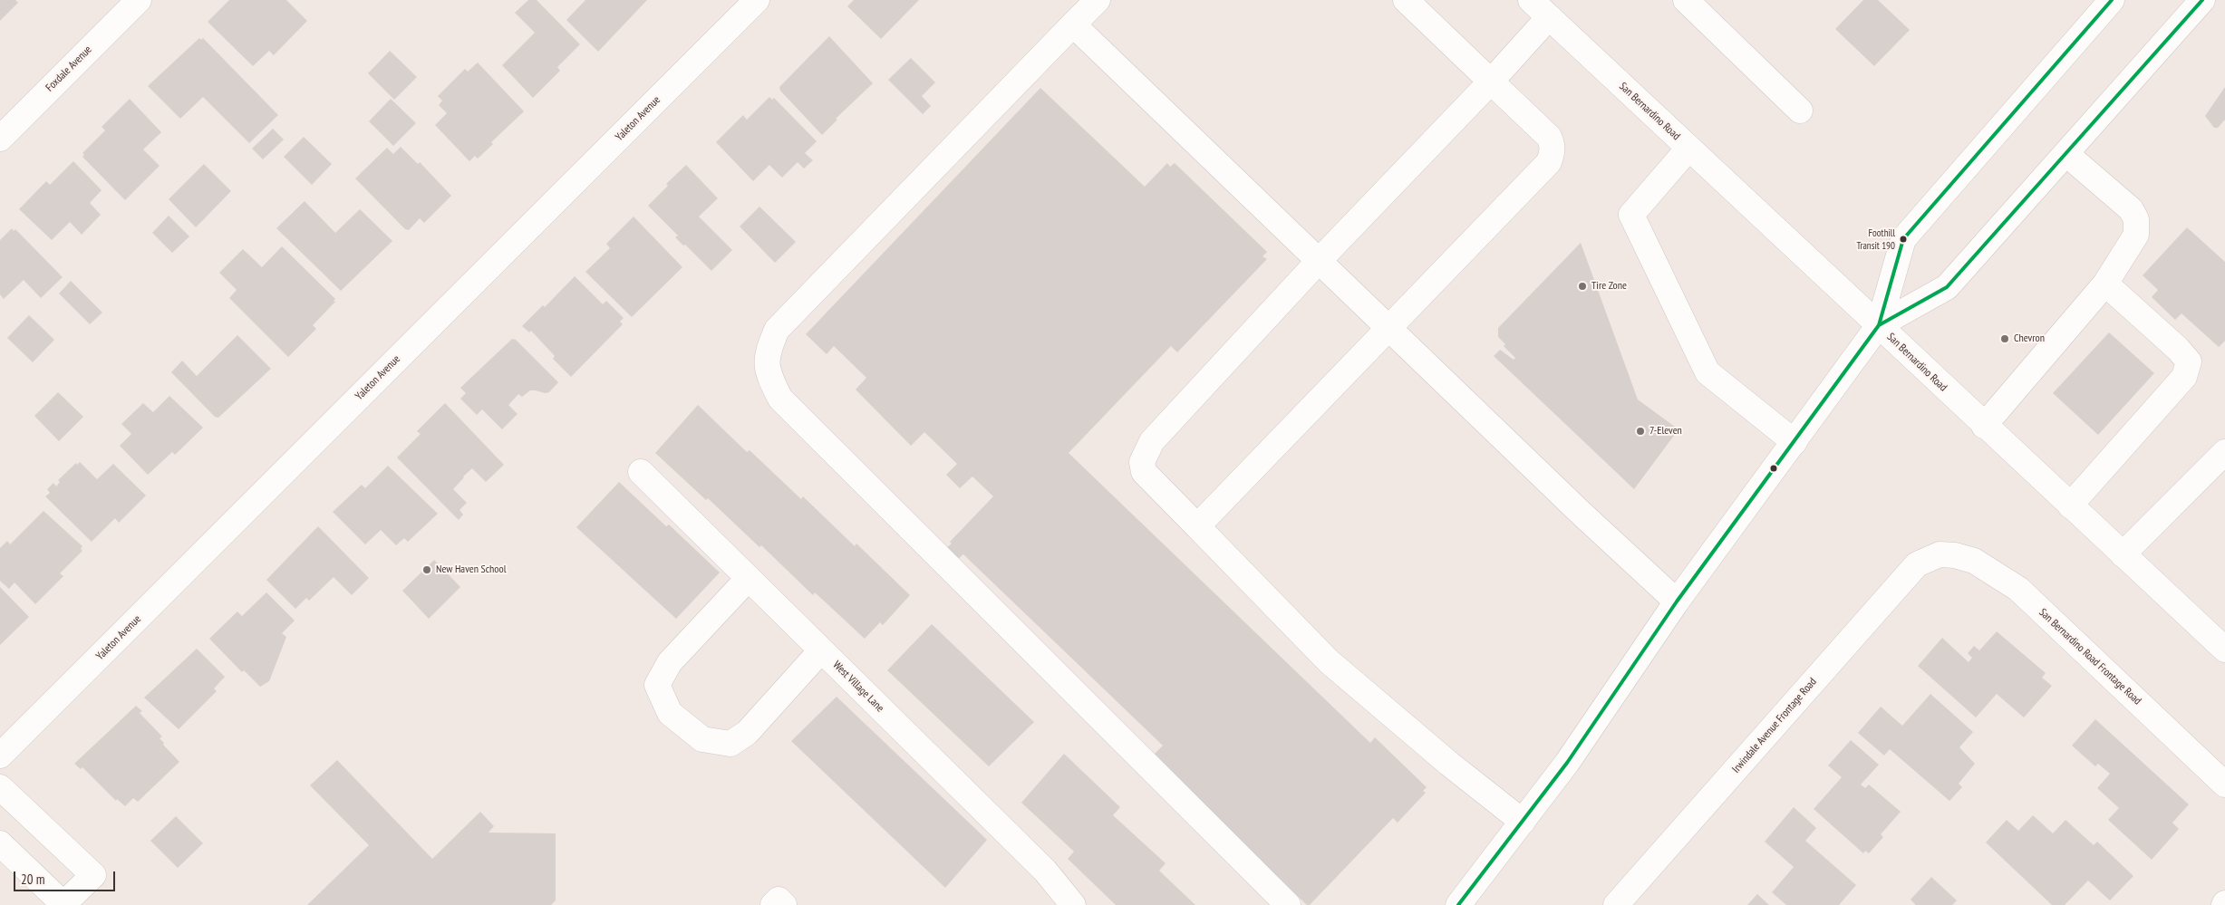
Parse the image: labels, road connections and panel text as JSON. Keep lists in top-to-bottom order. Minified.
{"streets":{"street":["Foxdale Avenue","San Bernardino Road","Yaleton Avenue","San Bernardino Road Frontage Road","West Village Lane","Irwindale Avenue Frontage Road"]},"crossings":[["San Bernardino Road Frontage Road","Irwindale Avenue Frontage Road"]],"places":["Foothill Transit 190","Tire Zone","Chevron","7-Eleven","New Haven School"],"scale_bar":"20 m"}
